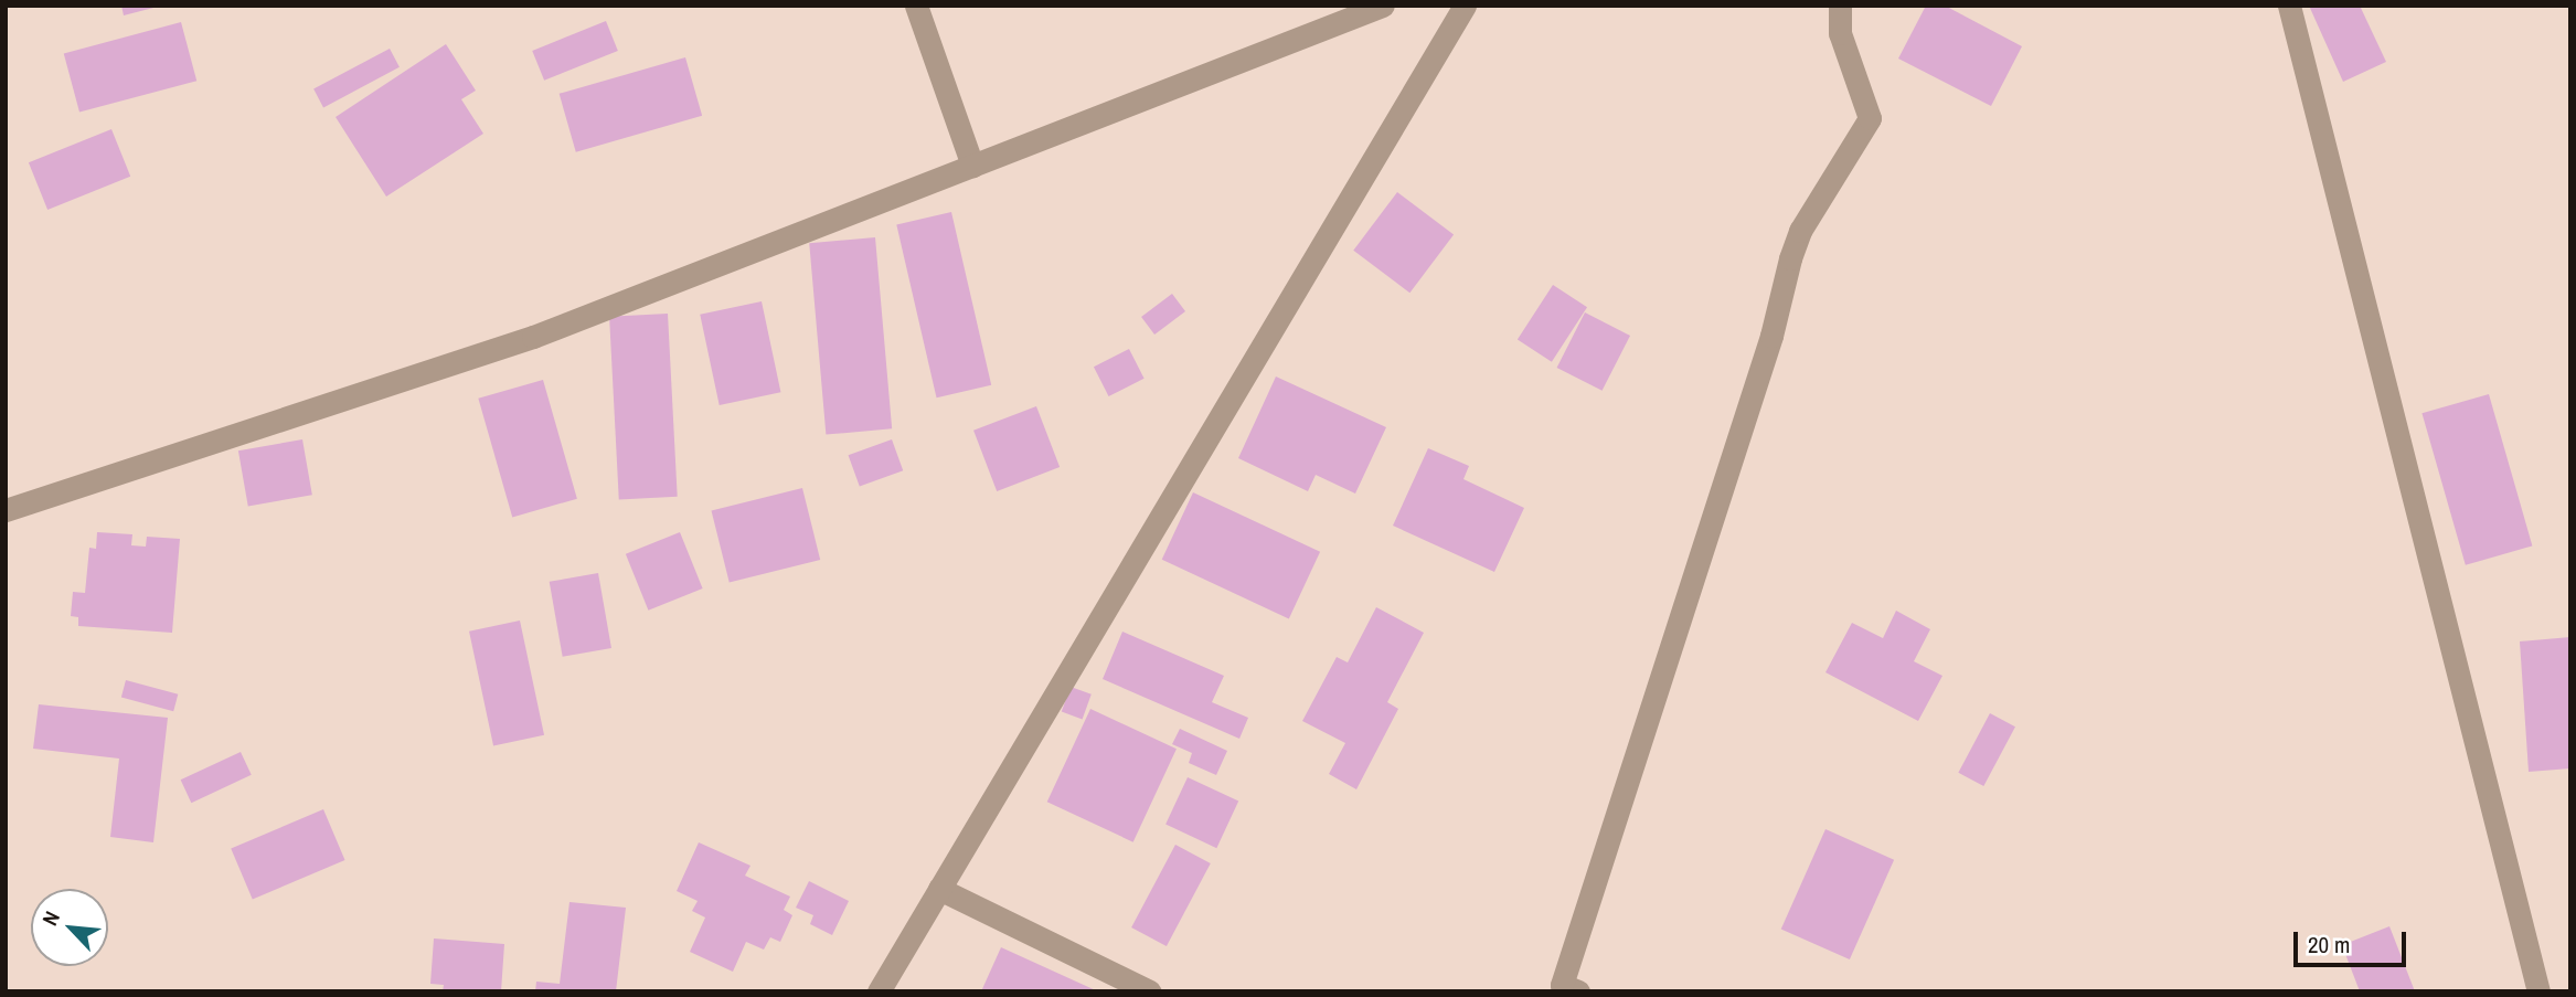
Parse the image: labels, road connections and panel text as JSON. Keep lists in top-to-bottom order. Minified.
{"scale_bar":"20 m","north":"top left"}
